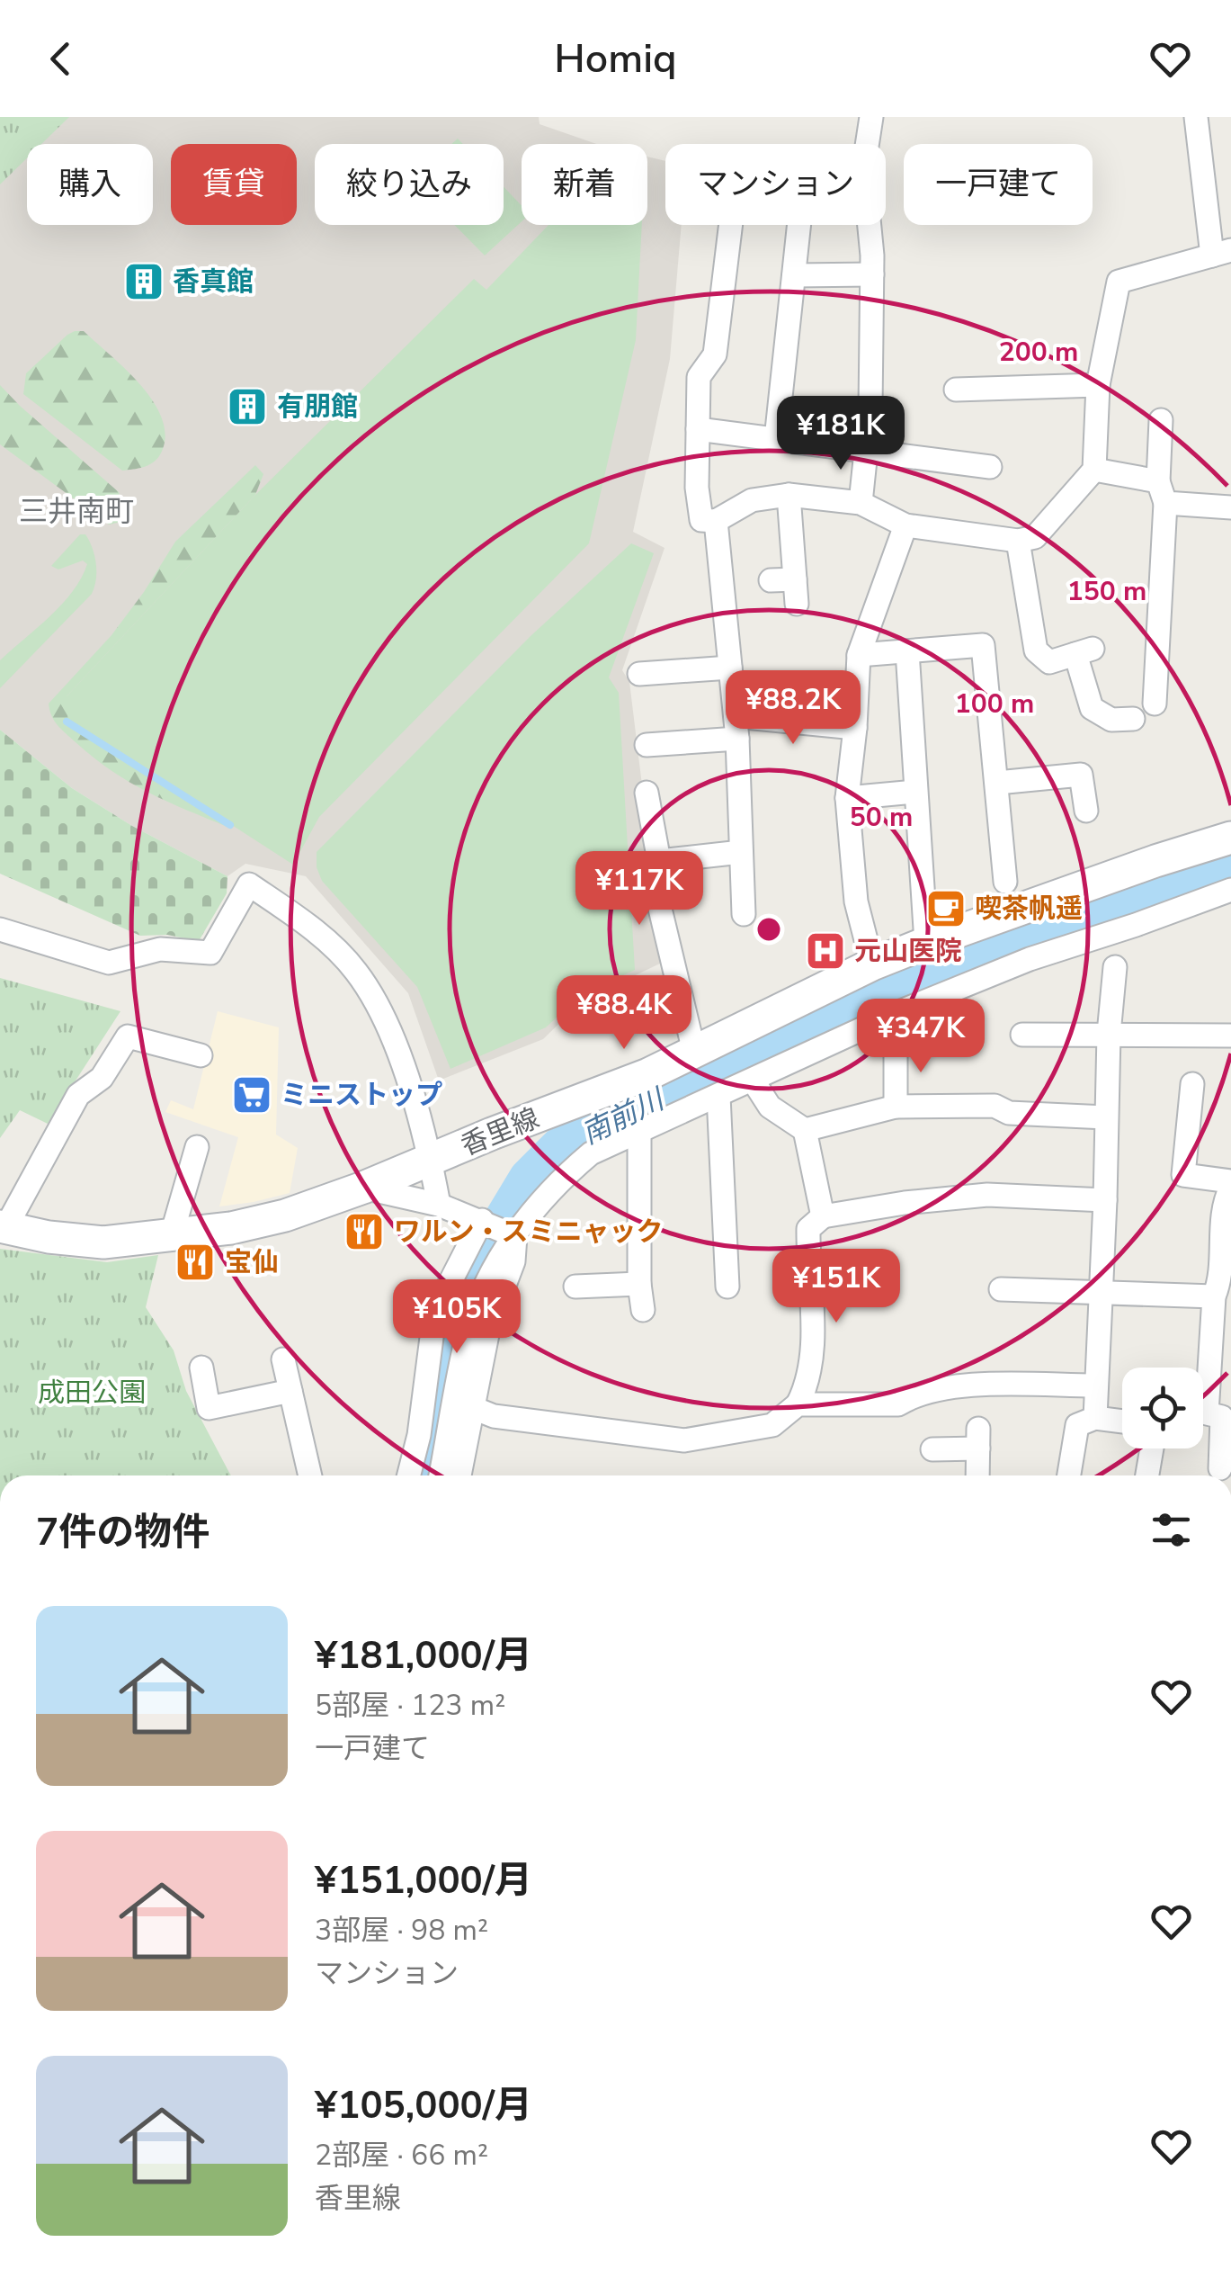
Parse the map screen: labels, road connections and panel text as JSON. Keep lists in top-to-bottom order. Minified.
{"streets":{"street":["香里線"]},"districts":["三井南町"],"water":["南前川"],"parks":["成田公園"],"places":{"building":["香真館","有朋館"],"cafe":["喫茶帆遥"],"hospital":["元山医院"],"supermarket":["ミニストップ"],"restaurant":["ワルン・スミニャック","宝仙"]},"page":{"header":"Homiq","chip":["購入","賃貸","絞り込み","新着","マンション","一戸建て"],"price":["¥181K","¥88.2K","¥117K","¥88.4K","¥347K","¥151K","¥105K"],"heading":"7件の物件","list":[{"name":"¥181,000/月","note":"5部屋 · 123 m² · 一戸建て"},{"name":"¥151,000/月","note":"3部屋 · 98 m² · マンション"},{"name":"¥105,000/月","note":"2部屋 · 66 m² · 香里線"}]},"rings":["200 m","150 m","100 m","50 m"]}
